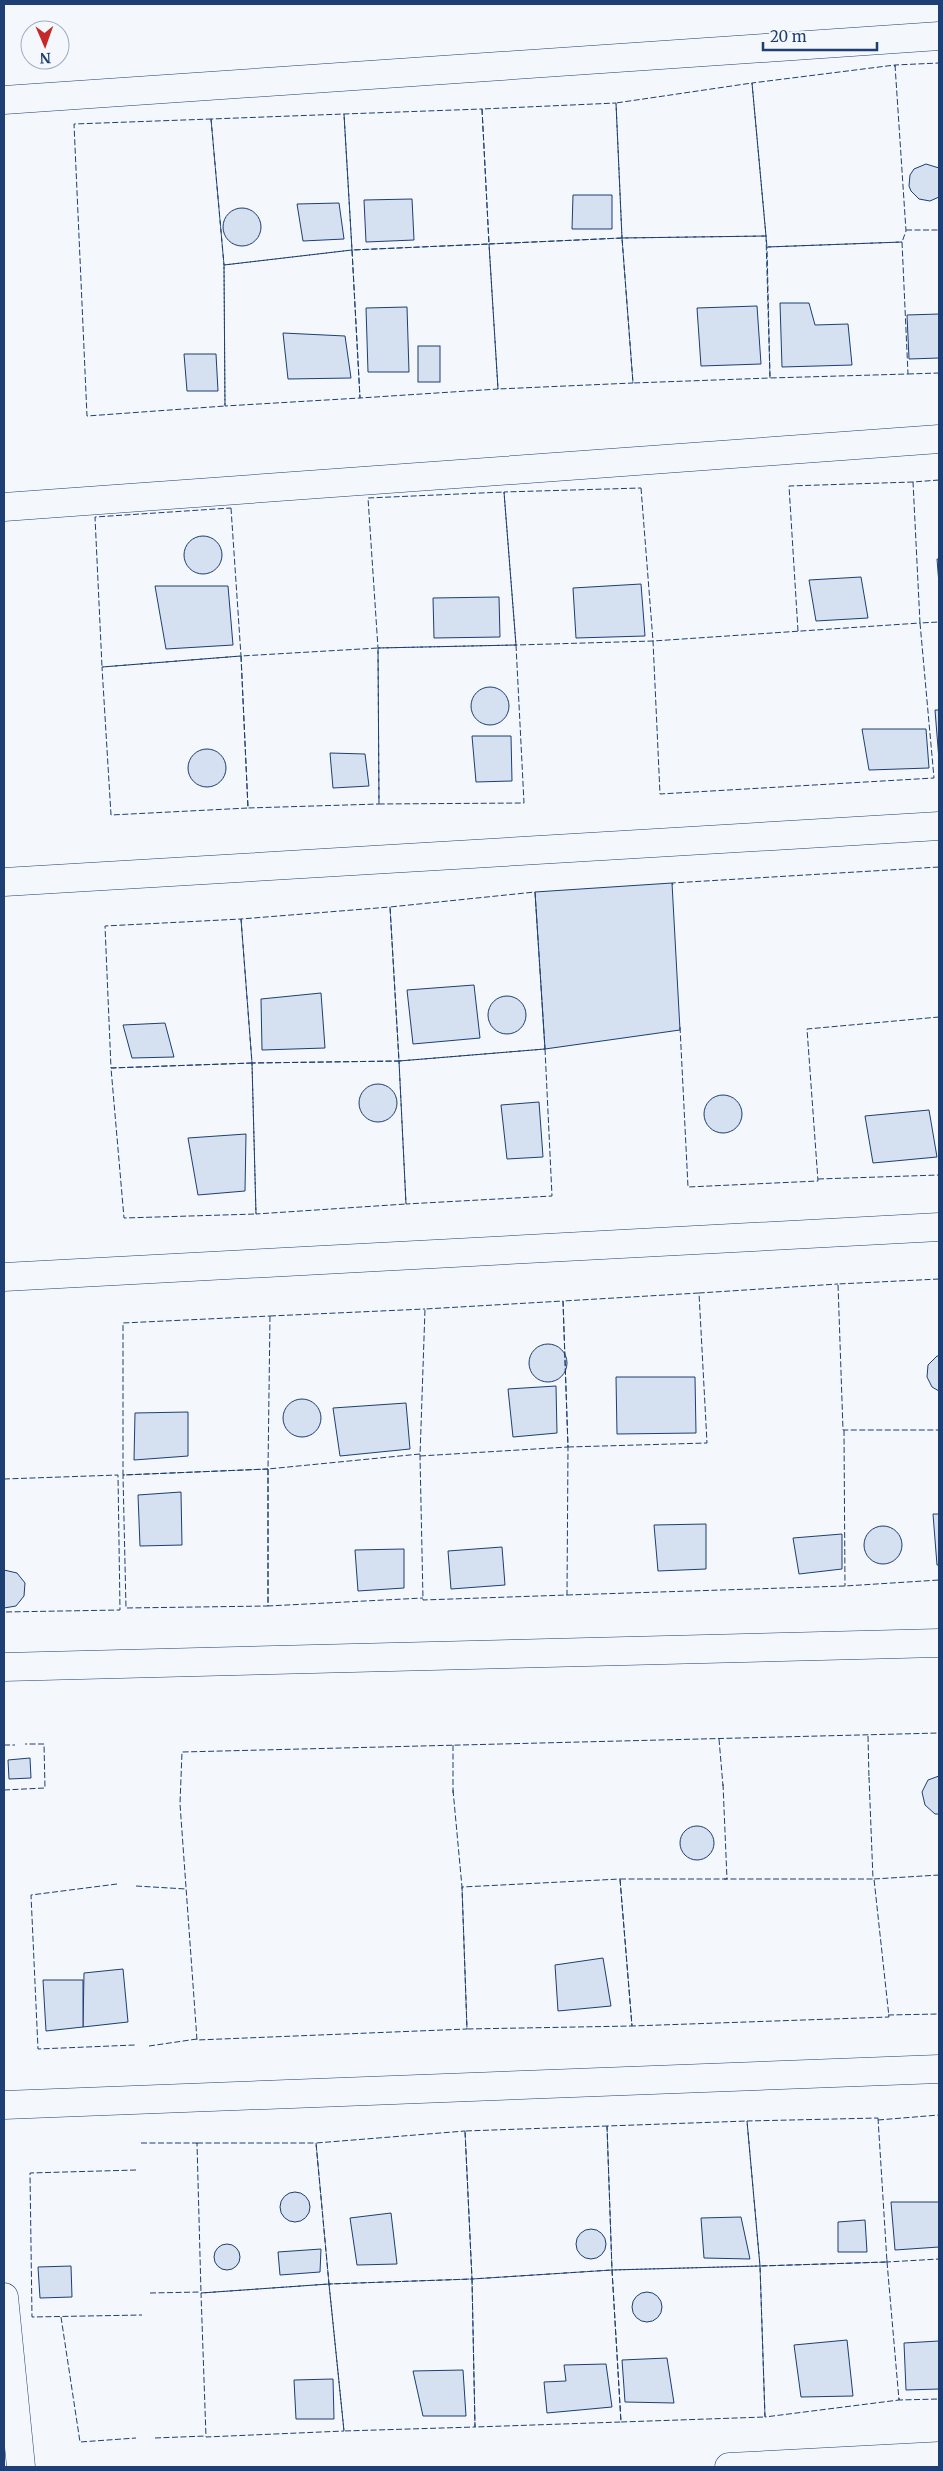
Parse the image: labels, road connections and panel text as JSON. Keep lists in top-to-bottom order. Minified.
{"scale_bar":"20 m","north":"bottom"}
